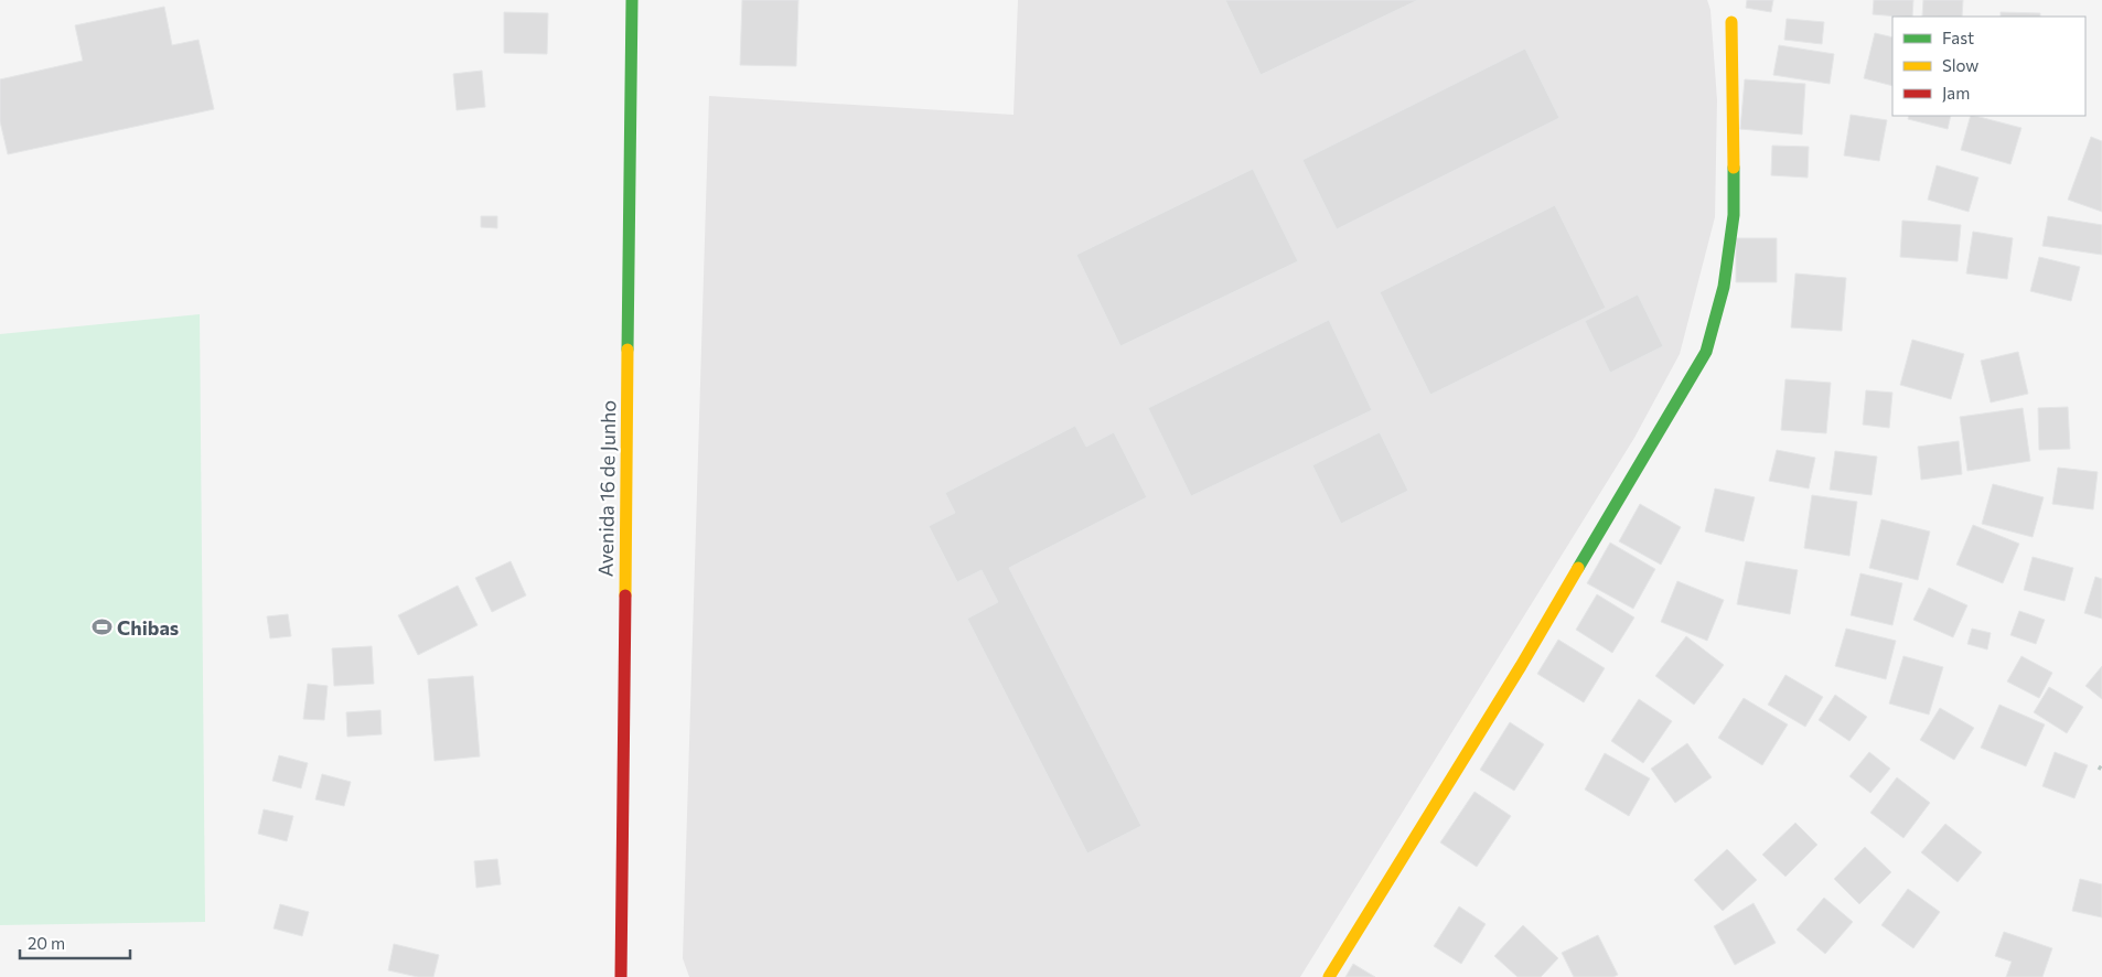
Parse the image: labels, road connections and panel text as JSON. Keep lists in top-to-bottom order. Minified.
{"streets":{"street":["Avenida 16 de Junho"]},"places":{"sports":["Chibas"]},"legend":["Fast","Slow","Jam"],"scale_bar":"20 m"}
